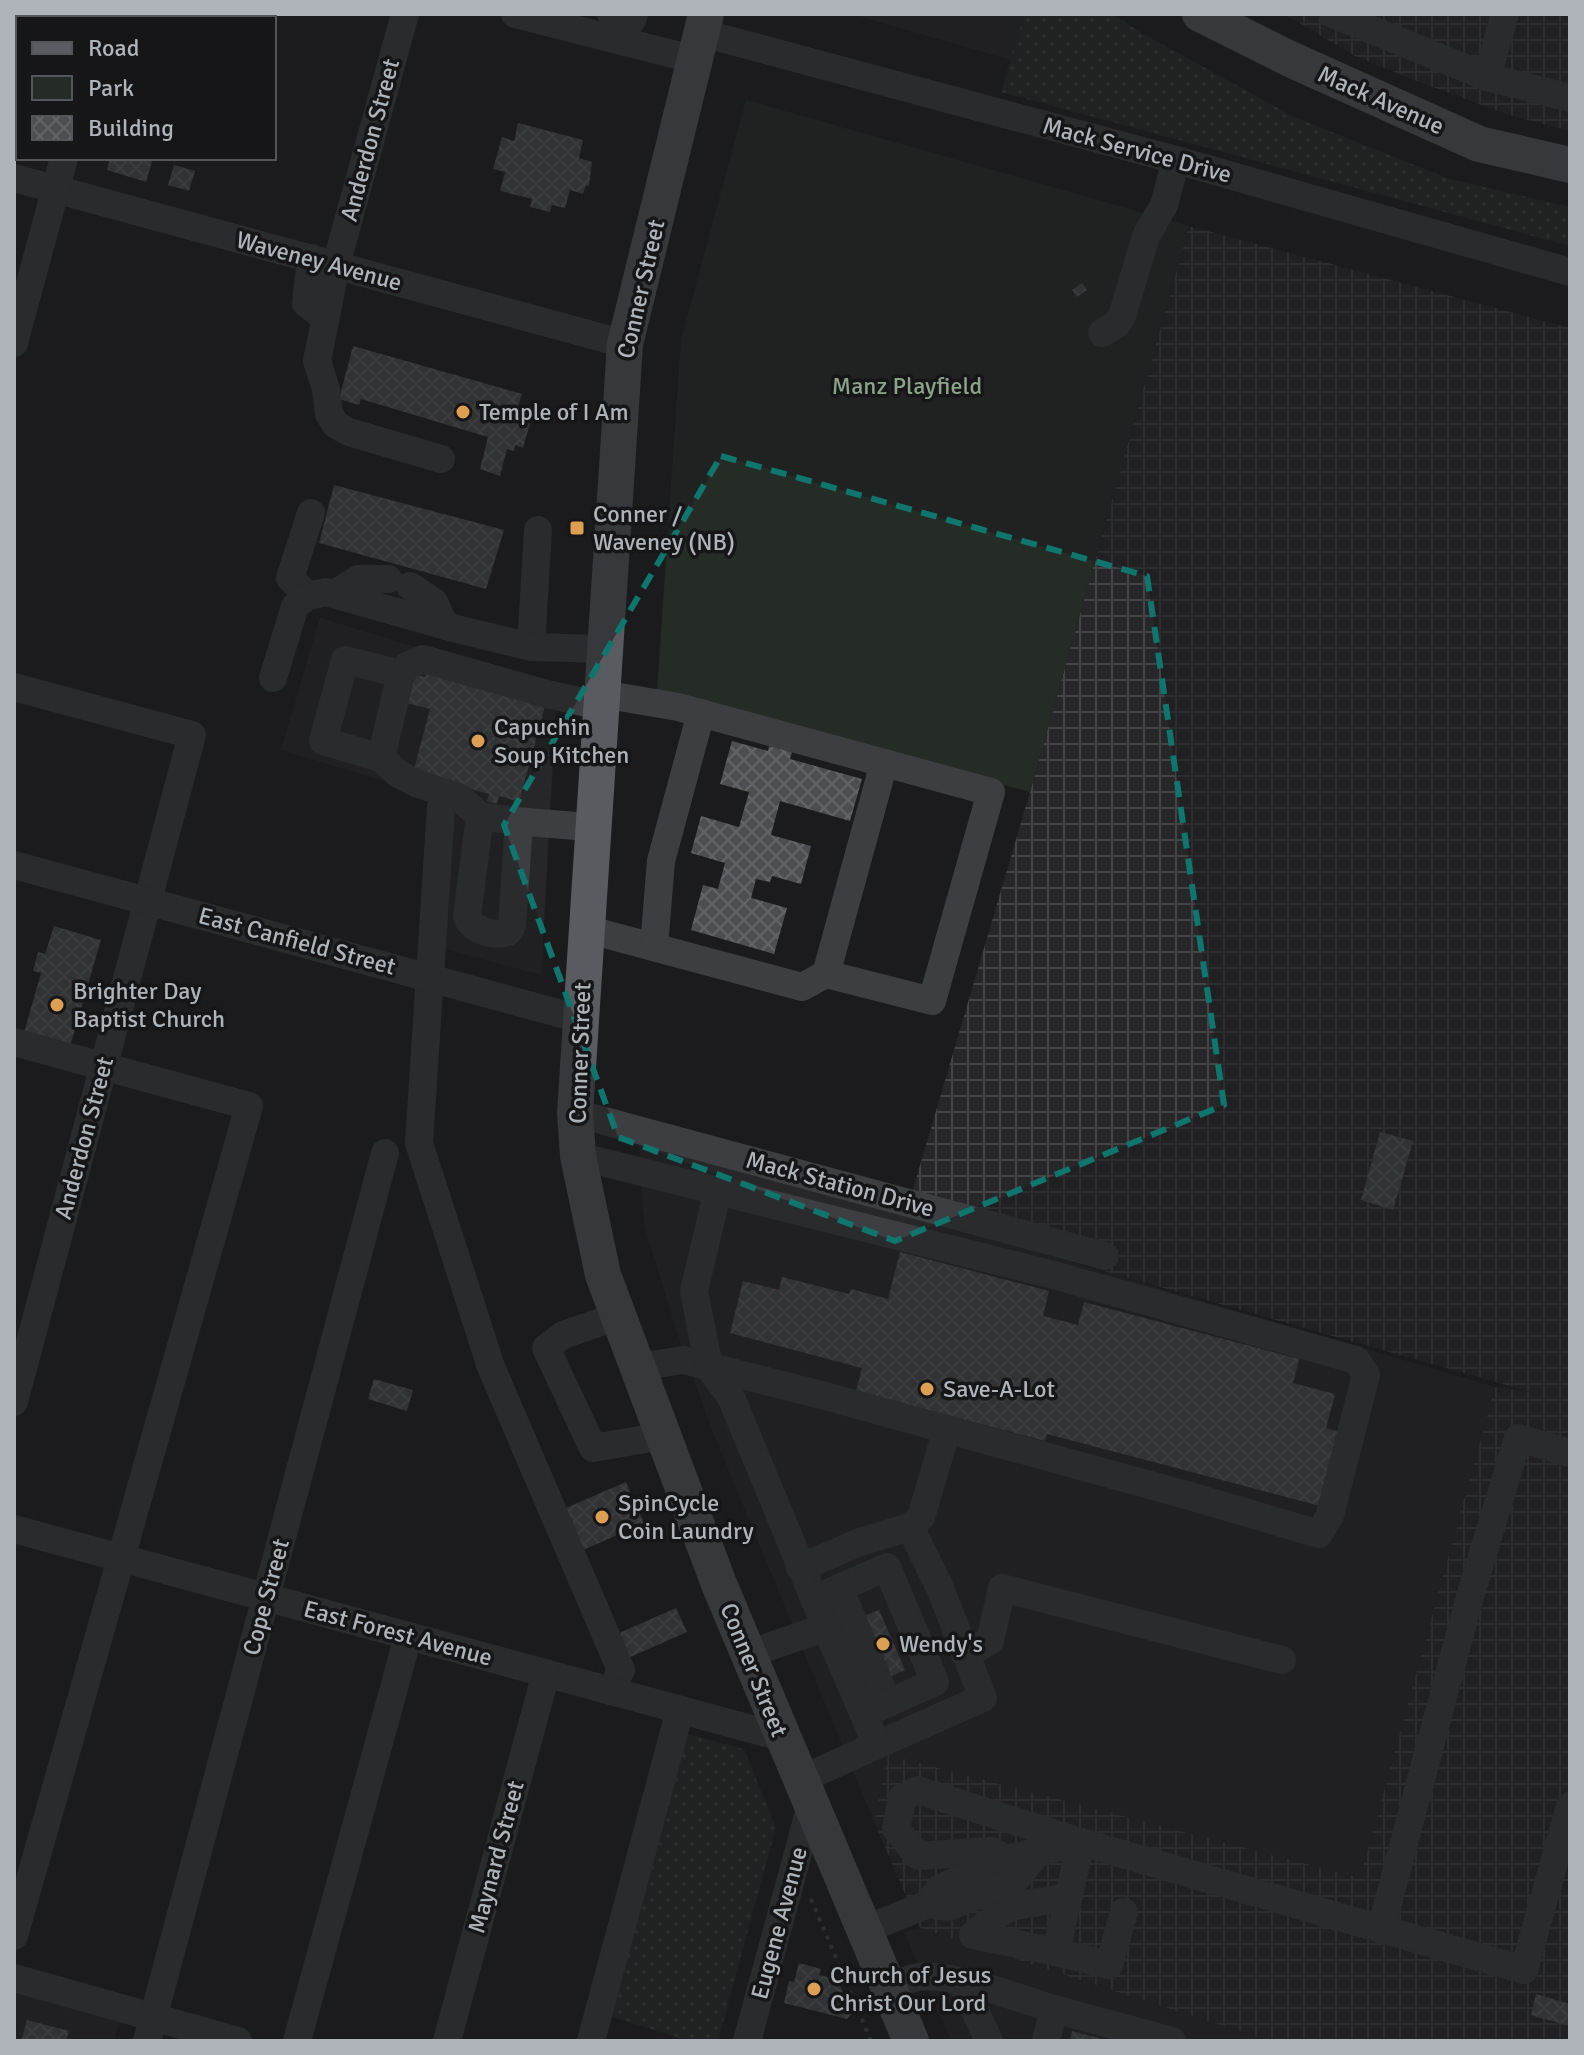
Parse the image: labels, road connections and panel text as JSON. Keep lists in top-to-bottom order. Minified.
{"streets":{"main road":["Mack Avenue","Conner Street"],"street":["Anderdon Street","Mack Service Drive","Waveney Avenue","East Canfield Street","Mack Station Drive","Cope Street","East Forest Avenue","Maynard Street","Eugene Avenue"]},"crossings":[["Anderdon Street","Waveney Avenue"],["Anderdon Street","East Canfield Street"],["Mack Service Drive","Conner Street"],["Waveney Avenue","Conner Street"],["Conner Street","East Canfield Street"],["Conner Street","Mack Station Drive"],["Conner Street","East Forest Avenue"],["Conner Street","Eugene Avenue"],["Cope Street","East Forest Avenue"],["East Forest Avenue","Maynard Street"]],"parks":["Manz Playfield"],"places":{"other":["Temple of I Am","Capuchin Soup Kitchen","Brighter Day Baptist Church","Save-A-Lot","SpinCycle Coin Laundry","Wendy's","Church of Jesus Christ Our Lord"],"transit":["Conner / Waveney (NB)"]},"legend":["Road","Park","Building"]}
